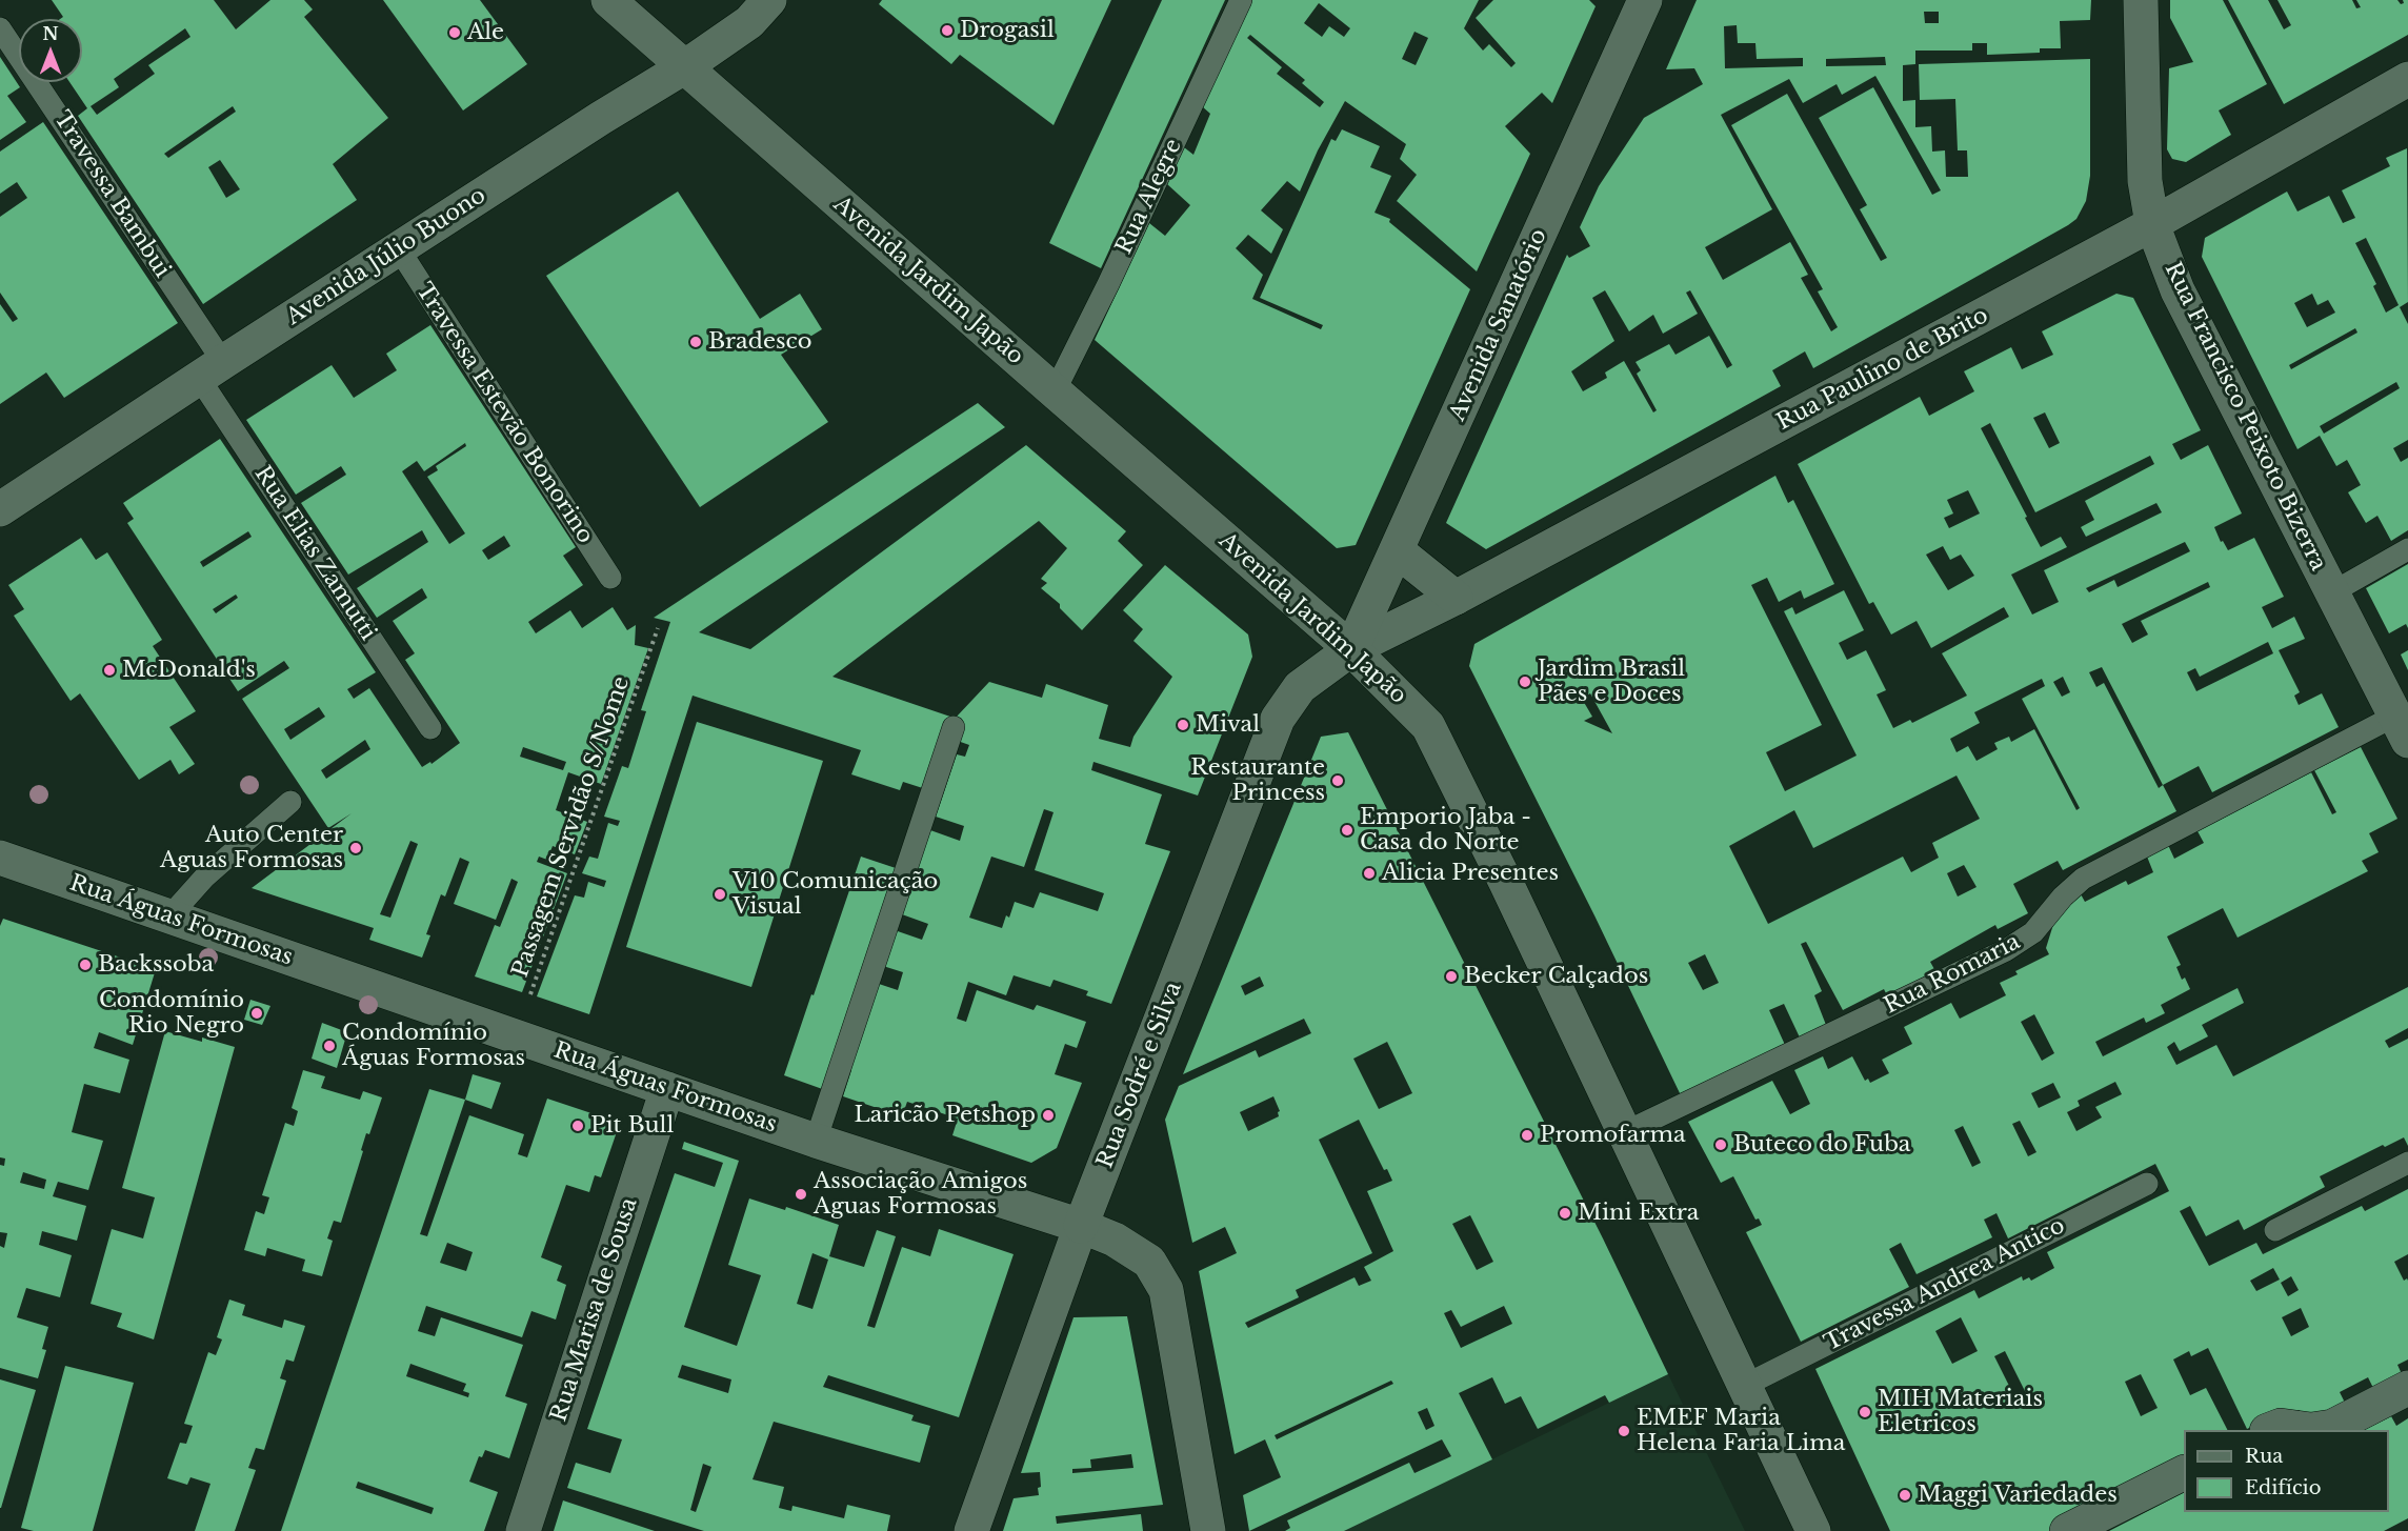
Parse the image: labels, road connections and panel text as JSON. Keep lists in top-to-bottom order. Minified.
{"streets":{"street":["Avenida Júlio Buono","Avenida Jardim Japão","Avenida Sanatório","Rua Paulino de Brito","Rua Francisco Peixoto Bizerra","Rua Águas Formosas","Rua Sodré e Silva","Rua Marisa de Sousa"],"lane":["Travessa Bambui","Rua Alegre","Travessa Estevão Bonorino","Rua Elias Zamutti","Rua Romaria","Travessa Andrea Antico"],"path":["Passagem Servidão S/Nome"]},"crossings":[["Travessa Bambui","Avenida Júlio Buono"],["Travessa Bambui","Rua Elias Zamutti"],["Rua Alegre","Avenida Jardim Japão"],["Avenida Júlio Buono","Avenida Jardim Japão"],["Avenida Júlio Buono","Travessa Estevão Bonorino"],["Avenida Júlio Buono","Rua Elias Zamutti"],["Avenida Jardim Japão","Avenida Sanatório"],["Avenida Jardim Japão","Rua Paulino de Brito"],["Avenida Jardim Japão","Rua Romaria"],["Avenida Jardim Japão","Rua Sodré e Silva"],["Avenida Jardim Japão","Travessa Andrea Antico"],["Avenida Sanatório","Rua Paulino de Brito"],["Avenida Sanatório","Rua Sodré e Silva"],["Rua Paulino de Brito","Rua Francisco Peixoto Bizerra"],["Rua Paulino de Brito","Rua Sodré e Silva"],["Rua Francisco Peixoto Bizerra","Rua Romaria"],["Passagem Servidão S/Nome","Rua Águas Formosas"],["Rua Águas Formosas","Rua Sodré e Silva"],["Rua Águas Formosas","Rua Marisa de Sousa"]],"places":["Drogasil","Ale","Bradesco","McDonald's","Jardim Brasil Pães e Doces","Mival","Restaurante Princess","Emporio Jaba - Casa do Norte","Auto Center Aguas Formosas","Alicia Presentes","V10 Comunicação Visual","Backssoba","Becker Calçados","Condomínio Rio Negro","Condomínio Águas Formosas","Laricão Petshop","Pit Bull","Promofarma","Buteco do Fuba","Associação Amigos Aguas Formosas","Mini Extra","MIH Materiais Eletricos","EMEF Maria Helena Faria Lima","Maggi Variedades"],"legend":["Rua","Edifício"],"north":"top"}
